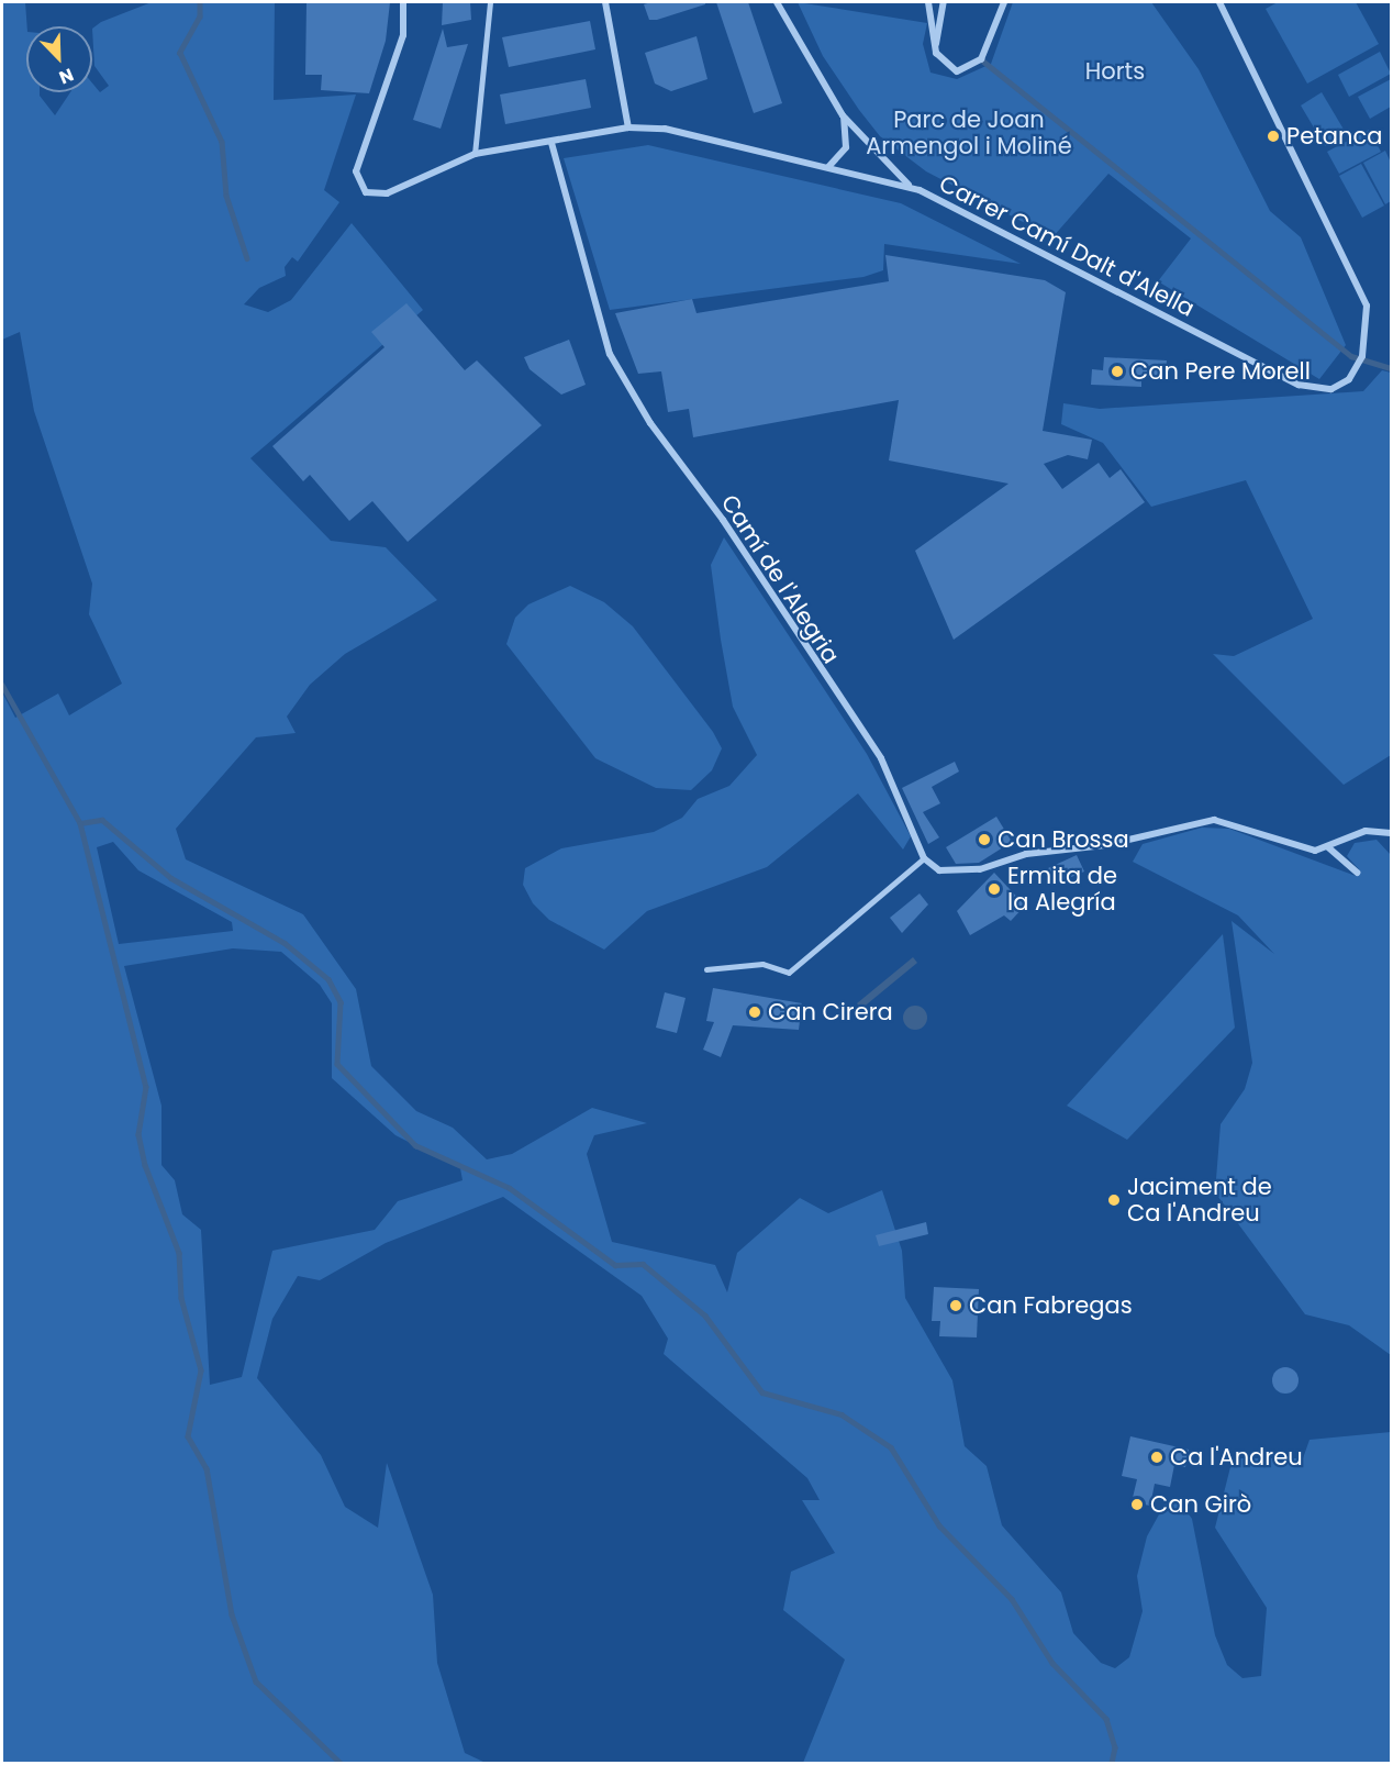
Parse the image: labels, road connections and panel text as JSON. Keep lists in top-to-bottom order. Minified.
{"streets":{"street":["Carrer Camí Dalt d'Alella","Camí de l'Alegria"]},"crossings":[["Carrer Camí Dalt d'Alella","Camí de l'Alegria"]],"parks":["Horts","Parc de Joan Armengol i Moliné"],"places":["Petanca","Can Pere Morell","Can Brossa","Ermita de la Alegría","Can Cirera","Jaciment de Ca l'Andreu","Can Fabregas","Ca l'Andreu","Can Girò"],"north":"bottom right"}
